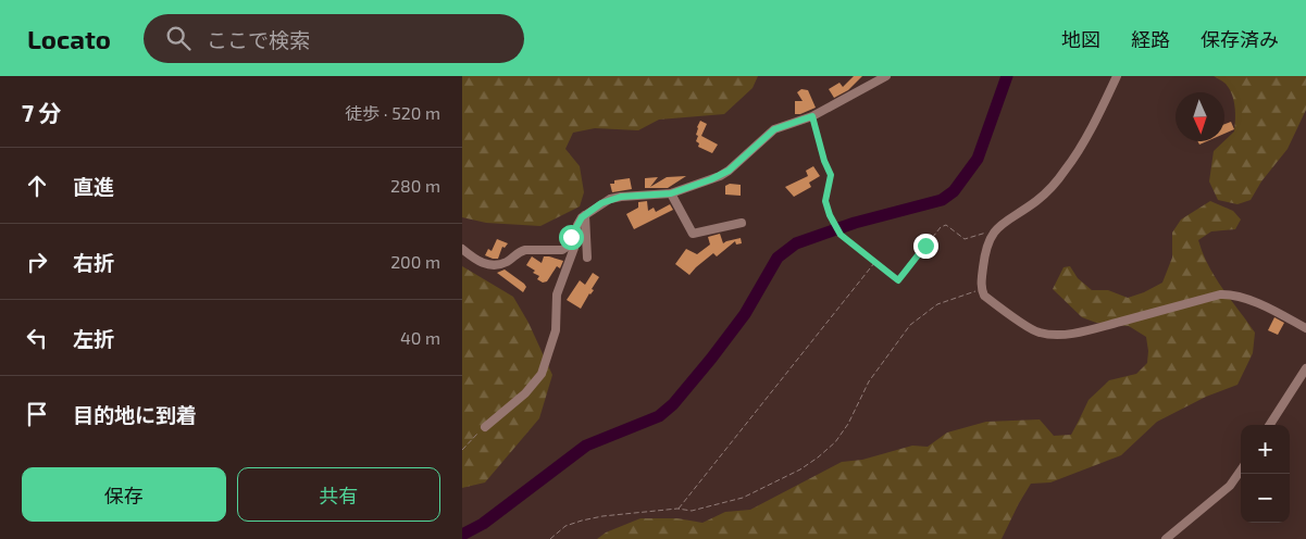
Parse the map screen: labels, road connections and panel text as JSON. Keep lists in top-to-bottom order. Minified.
{"north":"bottom","page":{"header":"Locato","search":"ここで検索","nav":["地図","経路","保存済み"],"heading":["7 分","徒歩 · 520 m"],"list":[["直進","280 m"],["右折","200 m"],["左折","40 m"],"目的地に到着"],"map_buttons":["+","−"],"buttons":["保存","共有"]}}
